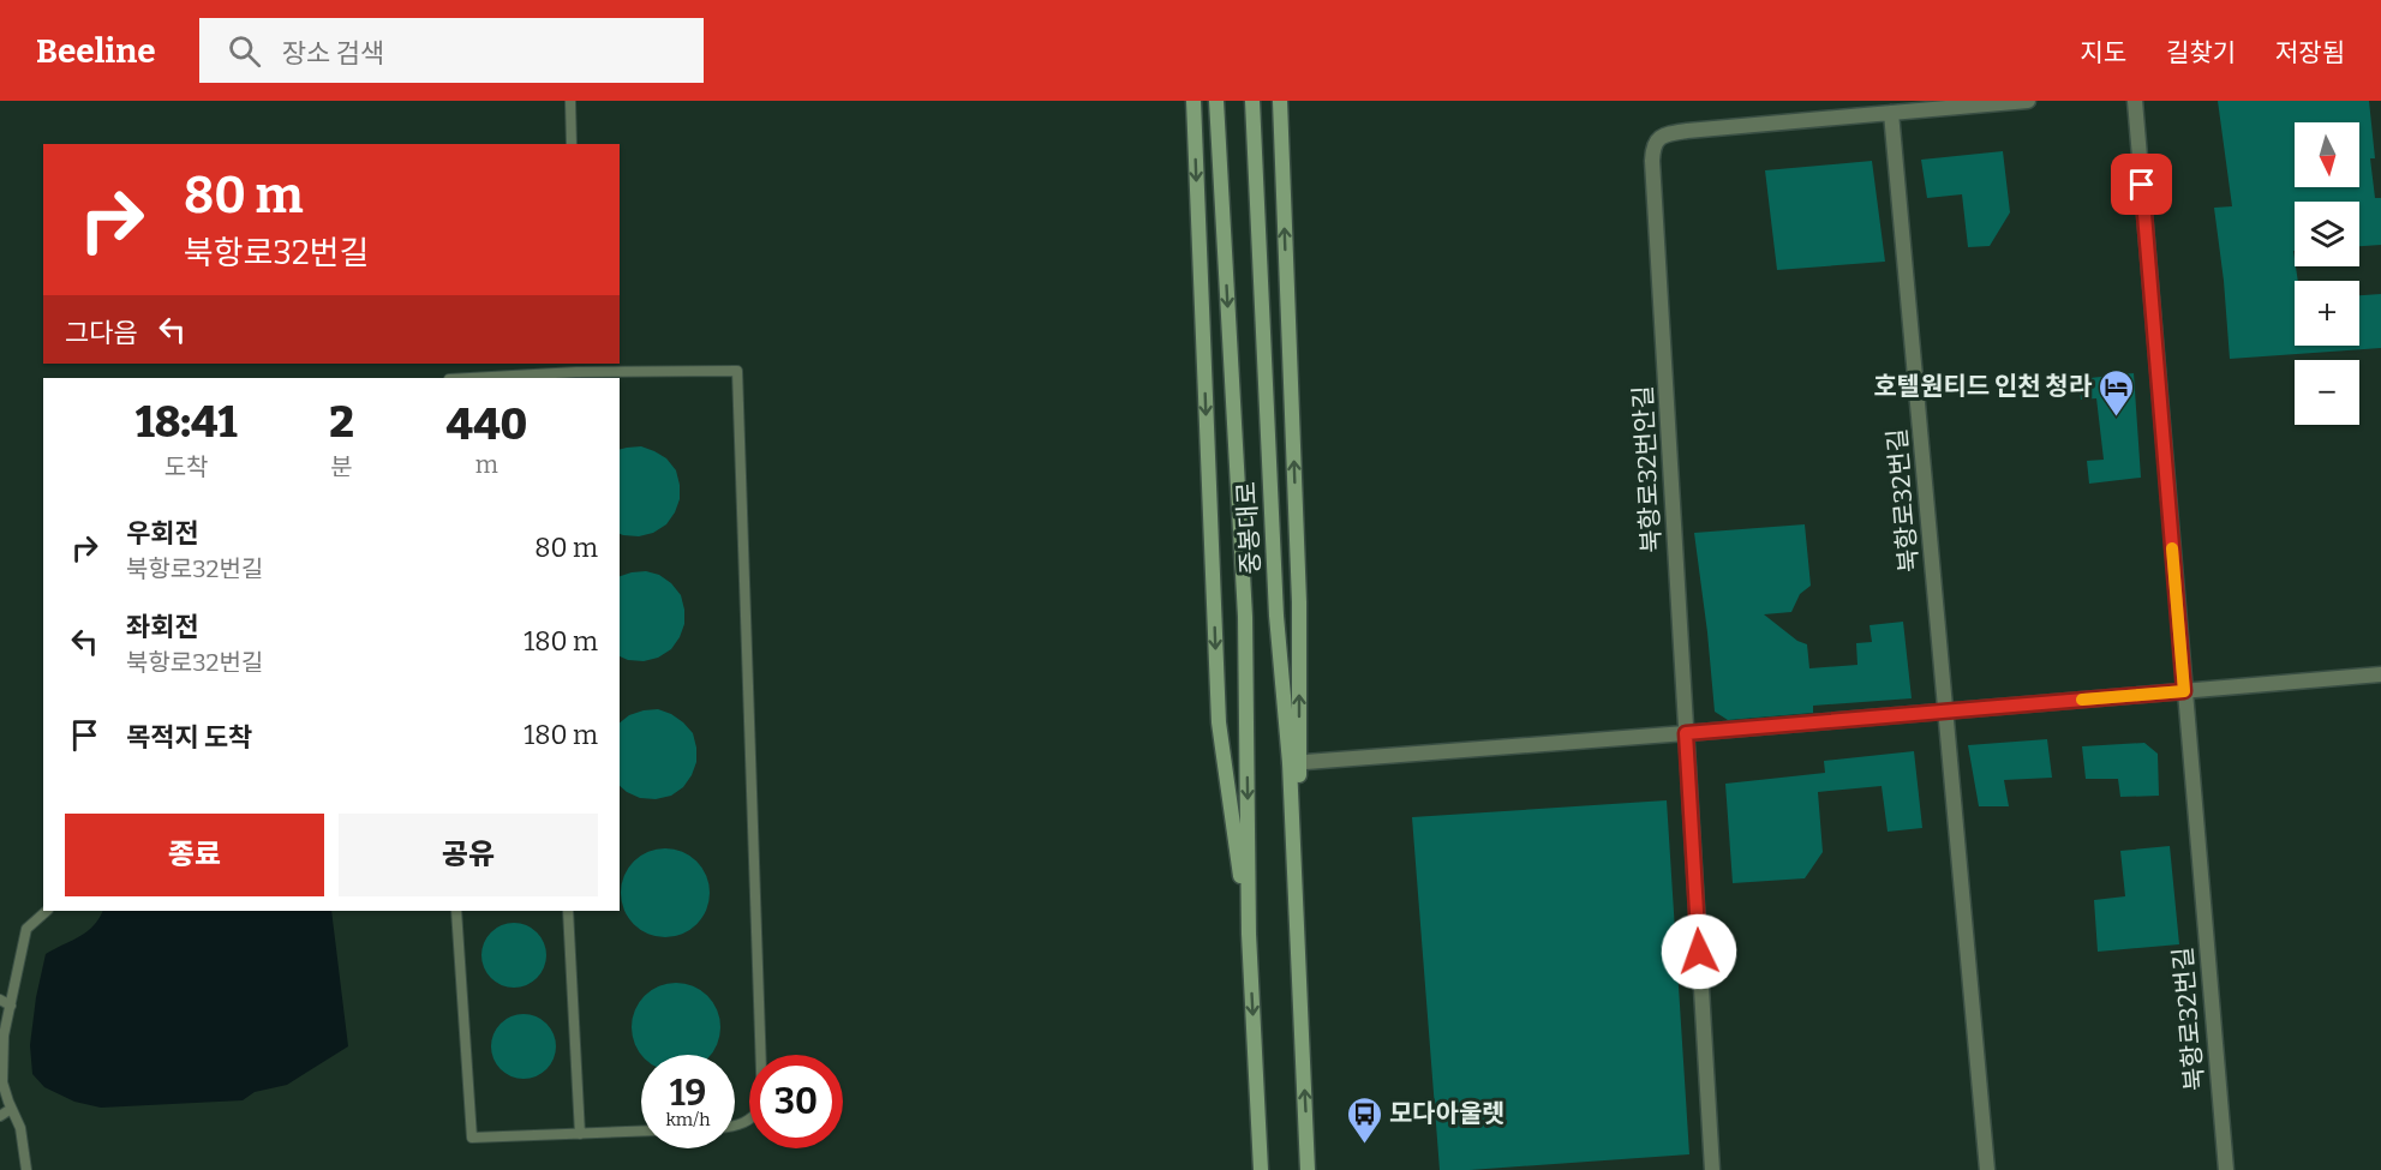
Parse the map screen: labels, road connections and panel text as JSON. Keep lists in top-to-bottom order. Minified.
{"streets":{"main road":["중봉대로"],"street":["북항로32번안길","북항로32번길"]},"crossings":[["북항로32번안길","북항로32번길"]],"places":{"hotel":["호텔원티드 인천 청라"],"bus stop":["모다아울렛"]},"north":"bottom","page":{"header":"Beeline","search":"장소 검색","nav":["지도","길찾기","저장됨"],"map_buttons":["+","−"],"turn":["80 m","북항로32번길"],"then":"그다음","eta":["18:41","도착","2","분","440","m"],"list":[{"name":"우회전","note":"북항로32번길","value":"80 m"},{"name":"좌회전","note":"북항로32번길","value":"180 m"},{"name":"목적지 도착","value":"180 m"}],"buttons":["종료","공유"],"speed":"19 km/h","limit":"30"}}
